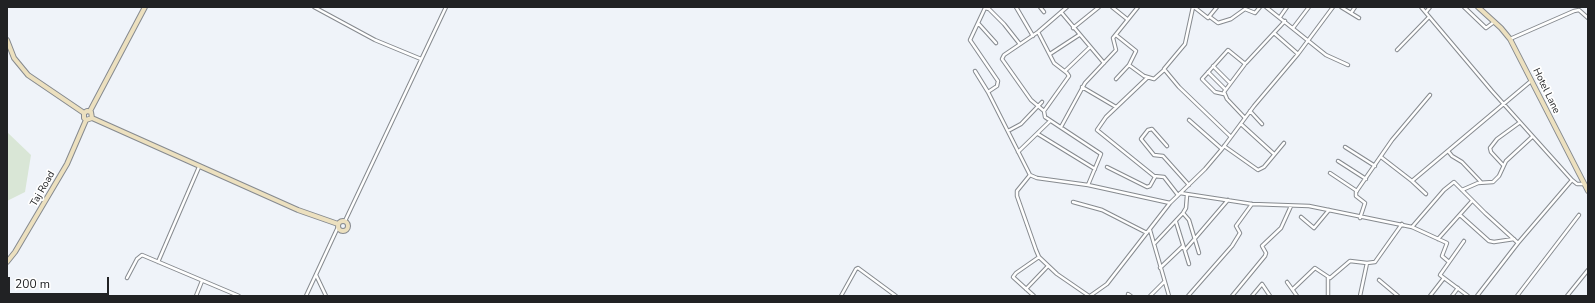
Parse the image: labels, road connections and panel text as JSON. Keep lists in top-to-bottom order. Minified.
{"streets":{"street":["Hotel Lane","Taj Road"]},"scale_bar":"200 m"}
